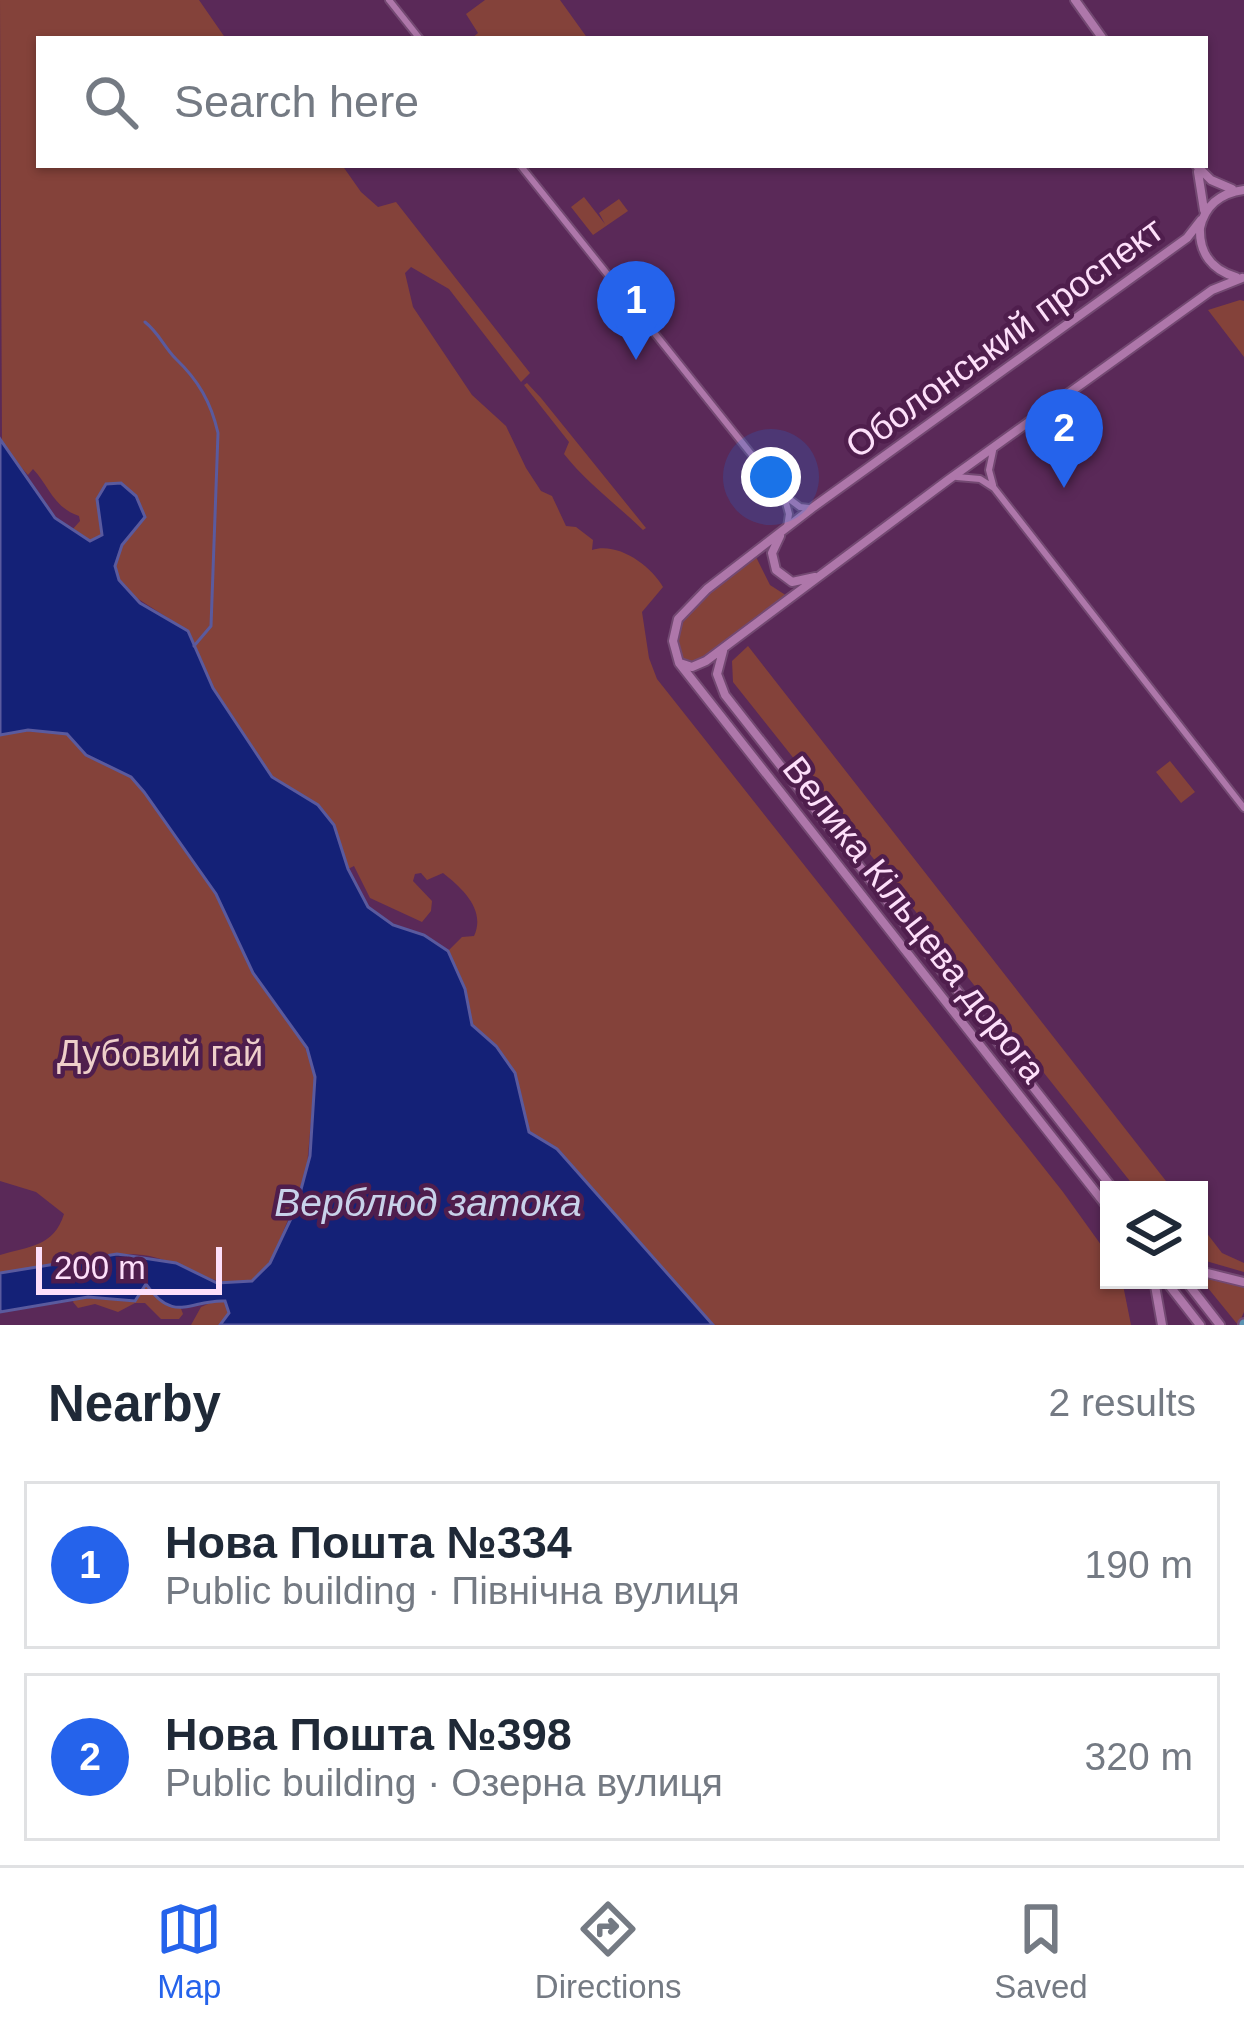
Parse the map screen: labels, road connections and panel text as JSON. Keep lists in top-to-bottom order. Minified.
{"streets":{"main road":["Оболонський проспект","Велика Кільцева дорога"]},"crossings":[["Оболонський проспект","Велика Кільцева дорога"]],"water":["Верблюд затока"],"parks":["Дубовий гай"],"scale_bar":"200 m","page":{"search":"Search here","pins":["1","2"],"scale":"200 m","heading":["Nearby","2 results"],"list":[{"mark":"1","name":"Нова Пошта №334","note":"Public building · Північна вулиця","value":"190 m"},{"mark":"2","name":"Нова Пошта №398","note":"Public building · Озерна вулиця","value":"320 m"}],"nav":["Map","Directions","Saved"]}}
